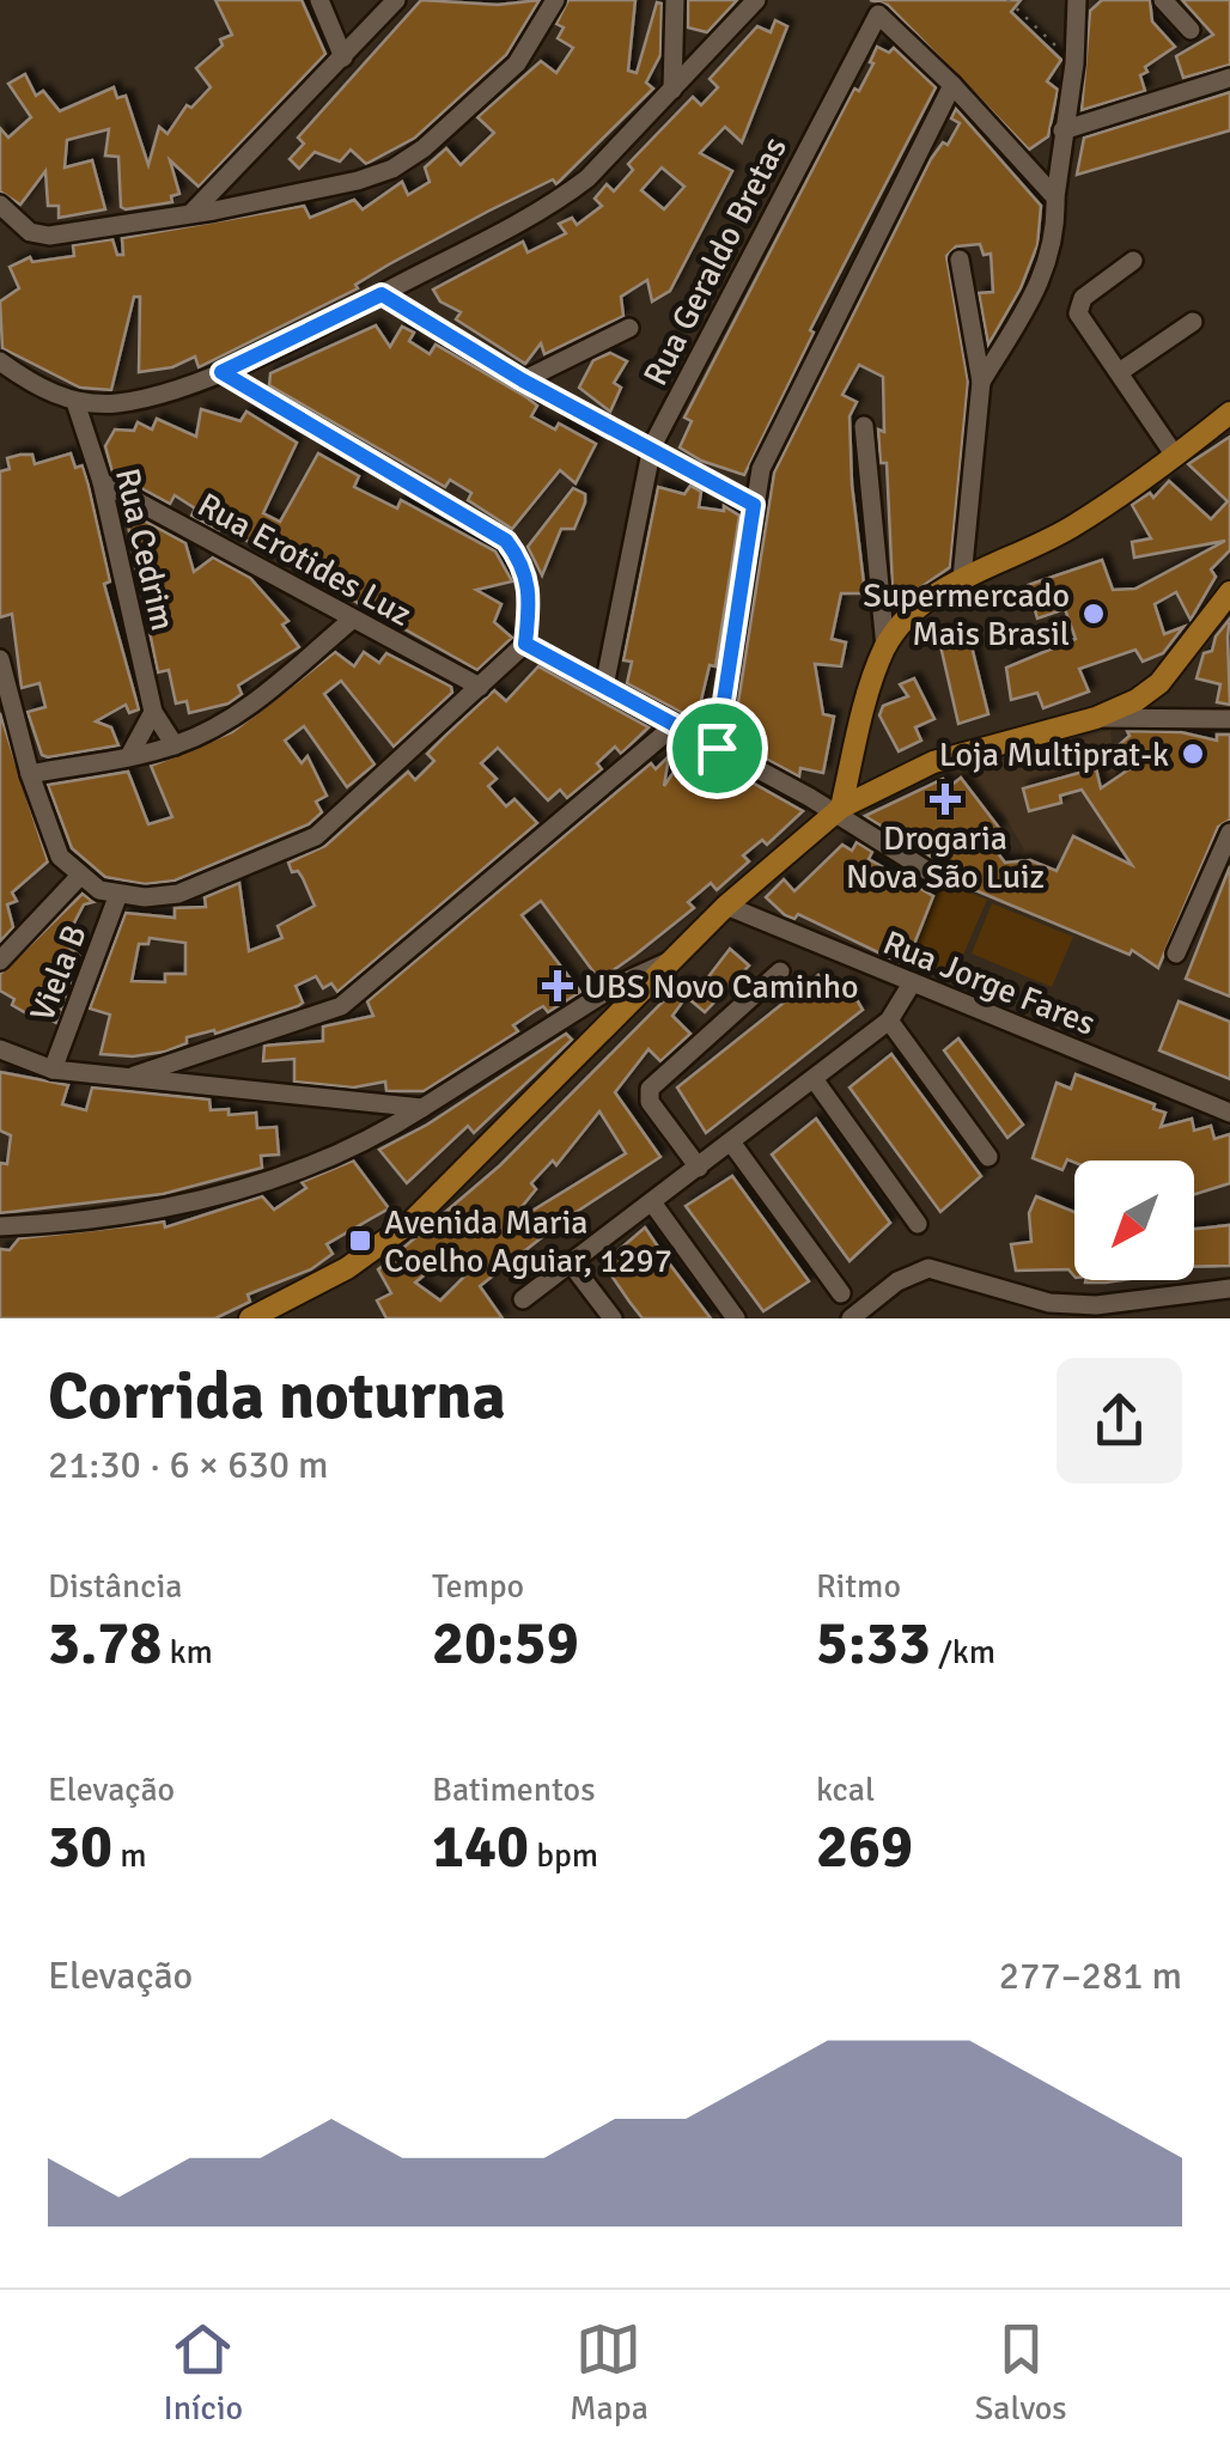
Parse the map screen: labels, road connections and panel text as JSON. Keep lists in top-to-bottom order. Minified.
{"streets":{"street":["Rua Geraldo Bretas","Rua Cedrim","Rua Erotides Luz","Viela B","Rua Jorge Fares"]},"crossings":[["Rua Cedrim","Rua Erotides Luz"]],"places":{"other":["Supermercado Mais Brasil","Loja Multiprat-k"],"health":["Drogaria Nova São Luiz","UBS Novo Caminho"],"transit":["Avenida Maria Coelho Aguiar, 1297"]},"north":"bottom left","page":{"heading":["Corrida noturna","21:30 · 6 × 630 m"],"stats":[["Distância","3.78 km"],["Tempo","20:59"],["Ritmo","5:33 /km"],["Elevação","30 m"],["Batimentos","140 bpm"],["kcal","269"]],"chart":["Elevação","277–281 m"],"tabs":["Início","Mapa","Salvos"]}}
